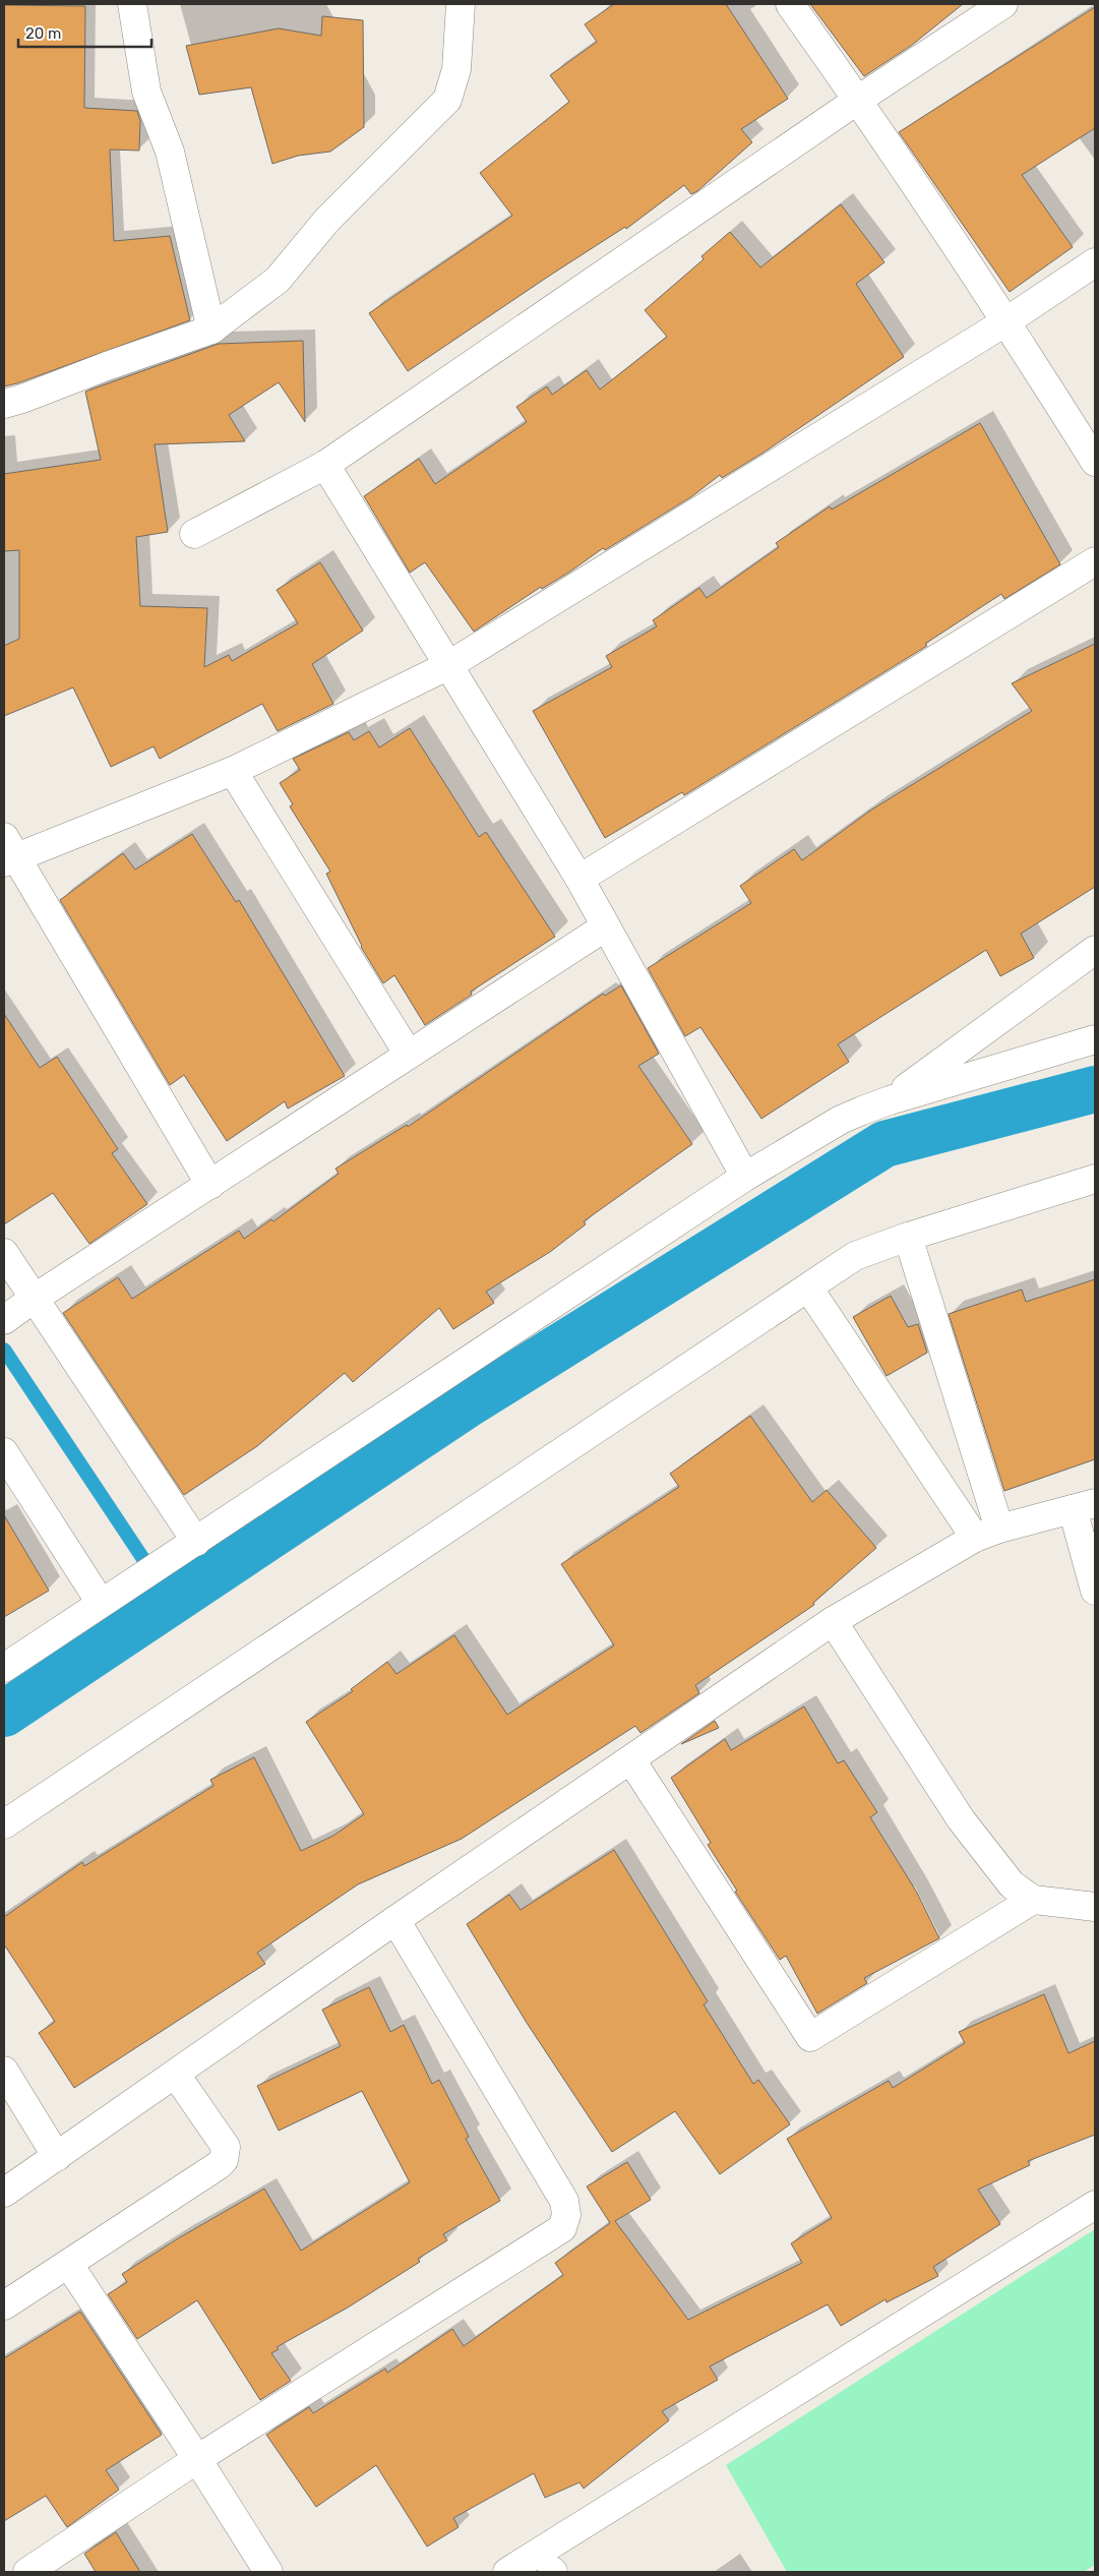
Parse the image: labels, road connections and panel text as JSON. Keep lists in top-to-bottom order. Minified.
{"scale_bar":"20 m"}
